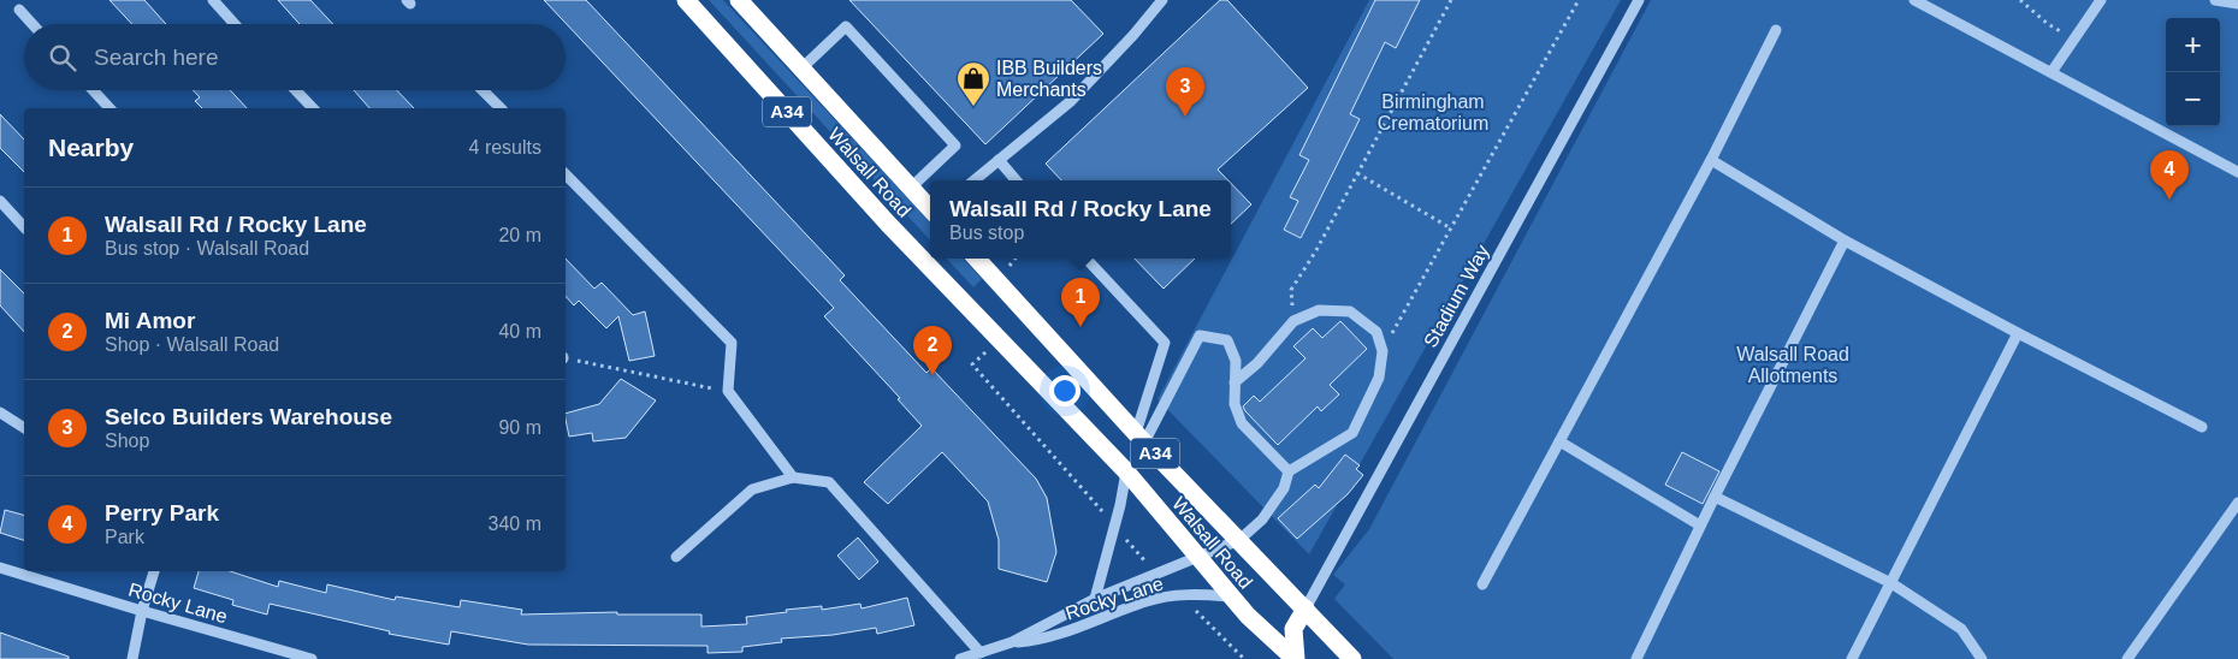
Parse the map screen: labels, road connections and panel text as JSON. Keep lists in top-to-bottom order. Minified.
{"streets":{"highway":["A34","Walsall Road"],"street":["Stadium Way","Rocky Lane"]},"crossings":[["Walsall Road","Stadium Way"],["Walsall Road","Rocky Lane"]],"parks":["Birmingham Crematorium","Walsall Road Allotments"],"places":{"shop":["IBB Builders Merchants"]},"page":{"map_buttons":["+","−"],"search":"Search here","pins":["3","4","1","2"],"heading":["Nearby","4 results"],"popup":["Walsall Rd / Rocky Lane","Bus stop"],"list":[{"mark":"1","name":"Walsall Rd / Rocky Lane","note":"Bus stop · Walsall Road","value":"20 m"},{"mark":"2","name":"Mi Amor","note":"Shop · Walsall Road","value":"40 m"},{"mark":"3","name":"Selco Builders Warehouse","note":"Shop","value":"90 m"},{"mark":"4","name":"Perry Park","note":"Park","value":"340 m"}]}}
